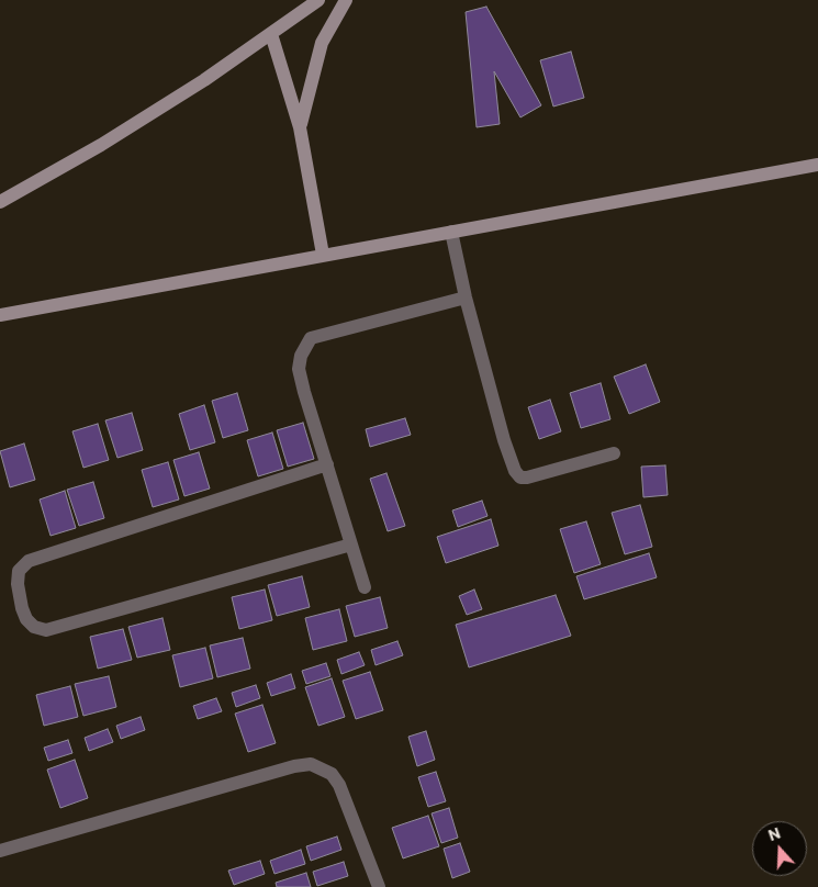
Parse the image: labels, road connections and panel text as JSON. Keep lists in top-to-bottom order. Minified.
{"north":"top"}
